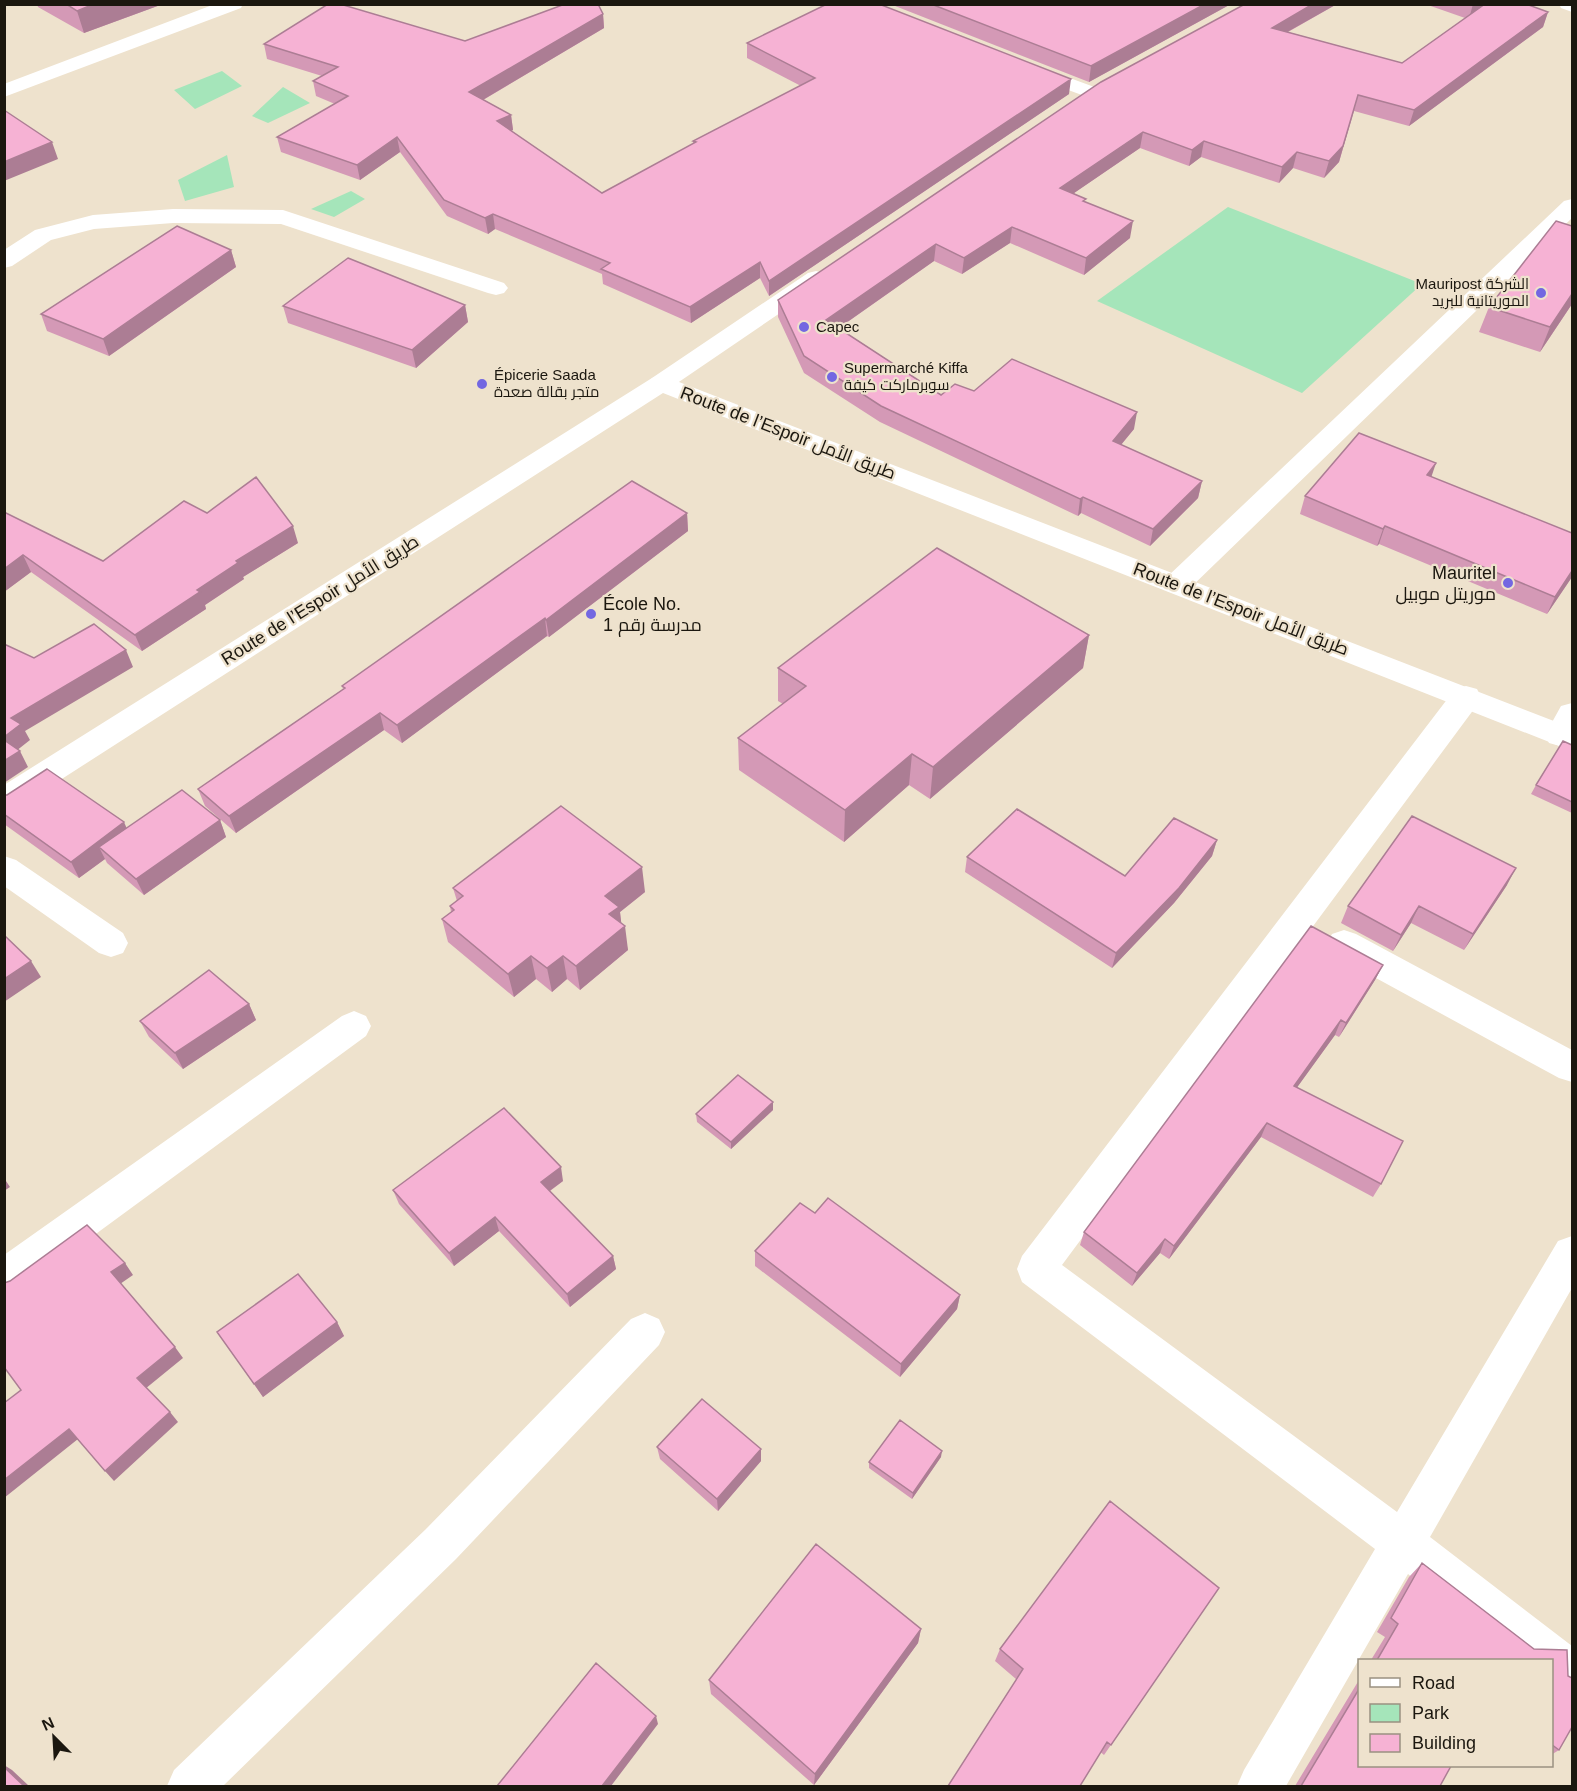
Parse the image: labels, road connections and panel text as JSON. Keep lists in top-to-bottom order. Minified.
{"streets":{"main road":["Route de l’Espoir طريق الأمل"]},"places":["Mauripost الشركة الموريتانية للبريد","Capec","Supermarché Kiffa سوبرماركت كيفة","Épicerie Saada متجر بقالة صعدة","Mauritel موريتل موبيل","École No. 1 مدرسة رقم"],"legend":["Road","Park","Building"],"north":"top left"}
